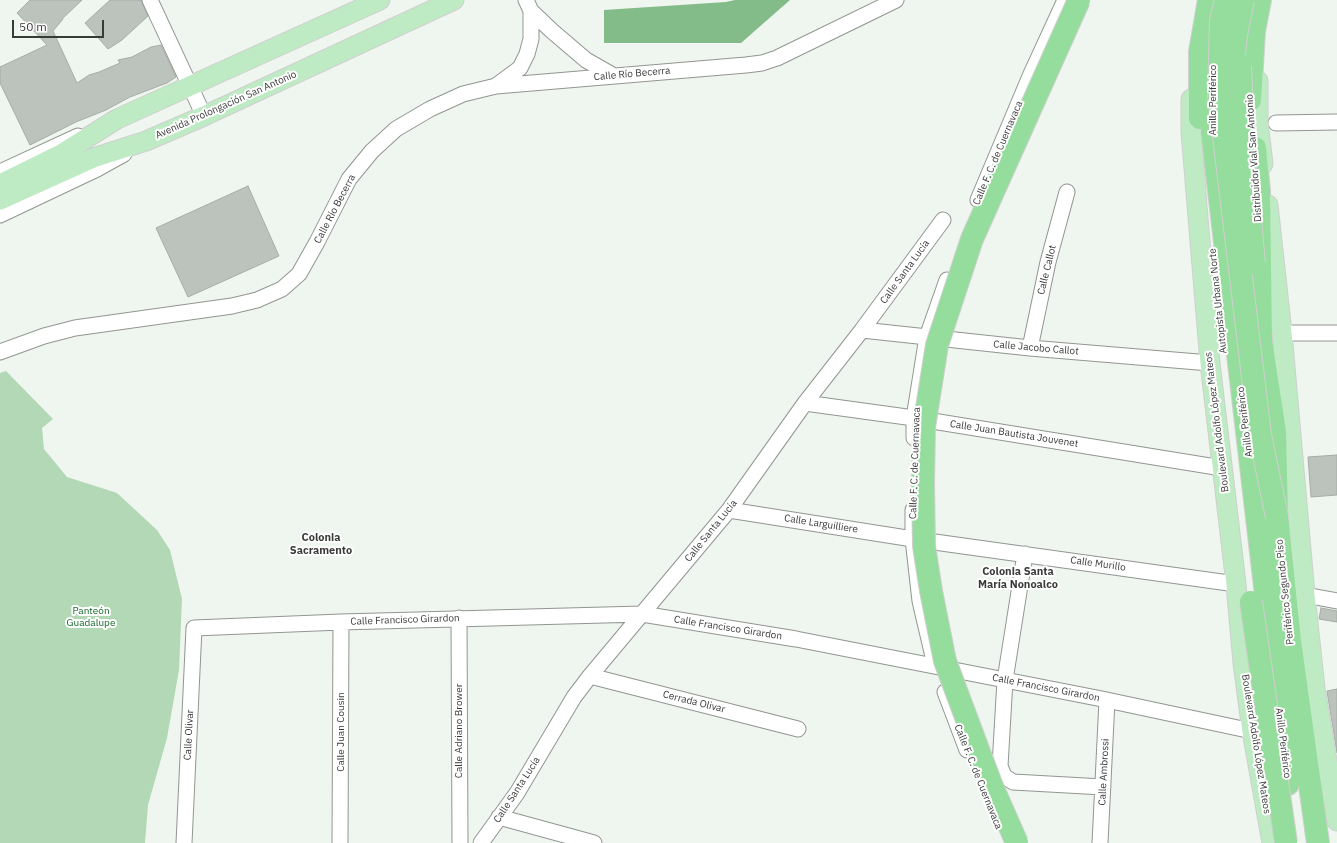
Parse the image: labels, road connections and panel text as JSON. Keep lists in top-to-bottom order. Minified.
{"streets":{"highway":["Anillo Periférico","Distribuidor Vial San Antonio","Autopista Urbana Norte","Periférico Segundo Piso"],"main road":["Avenida Prolongación San Antonio","Boulevard Adolfo López Mateos"],"street":["Calle Río Becerra","Calle F. C. de Cuernavaca","Calle Callot","Calle Santa Lucía","Calle Jacobo Callot","Calle Juan Bautista Jouvenet","Calle Larguilliere","Calle Murillo","Calle Francisco Girardon","Cerrada Olivar","Calle Adriano Brower","Calle Juan Cousin","Calle Olivar","Calle Ambrossi"]},"crossings":[["Calle F. C. de Cuernavaca","Calle Jacobo Callot"],["Calle F. C. de Cuernavaca","Calle Juan Bautista Jouvenet"],["Calle F. C. de Cuernavaca","Calle Larguilliere"],["Calle F. C. de Cuernavaca","Calle Murillo"],["Calle F. C. de Cuernavaca","Calle Francisco Girardon"],["Distribuidor Vial San Antonio","Periférico Segundo Piso"],["Calle Callot","Calle Jacobo Callot"],["Calle Santa Lucía","Calle Jacobo Callot"],["Calle Santa Lucía","Calle Juan Bautista Jouvenet"],["Calle Santa Lucía","Calle Larguilliere"],["Calle Santa Lucía","Calle Francisco Girardon"],["Calle Santa Lucía","Cerrada Olivar"],["Calle Jacobo Callot","Boulevard Adolfo López Mateos"],["Boulevard Adolfo López Mateos","Calle Juan Bautista Jouvenet"],["Boulevard Adolfo López Mateos","Calle Murillo"],["Boulevard Adolfo López Mateos","Calle Francisco Girardon"],["Calle Larguilliere","Calle Murillo"],["Calle Francisco Girardon","Calle Adriano Brower"],["Calle Francisco Girardon","Calle Juan Cousin"],["Calle Francisco Girardon","Calle Olivar"],["Calle Francisco Girardon","Calle Ambrossi"]],"districts":["Colonia Sacramento","Colonia Santa María Nonoalco"],"parks":["Panteón Guadalupe"],"scale_bar":"50 m"}
